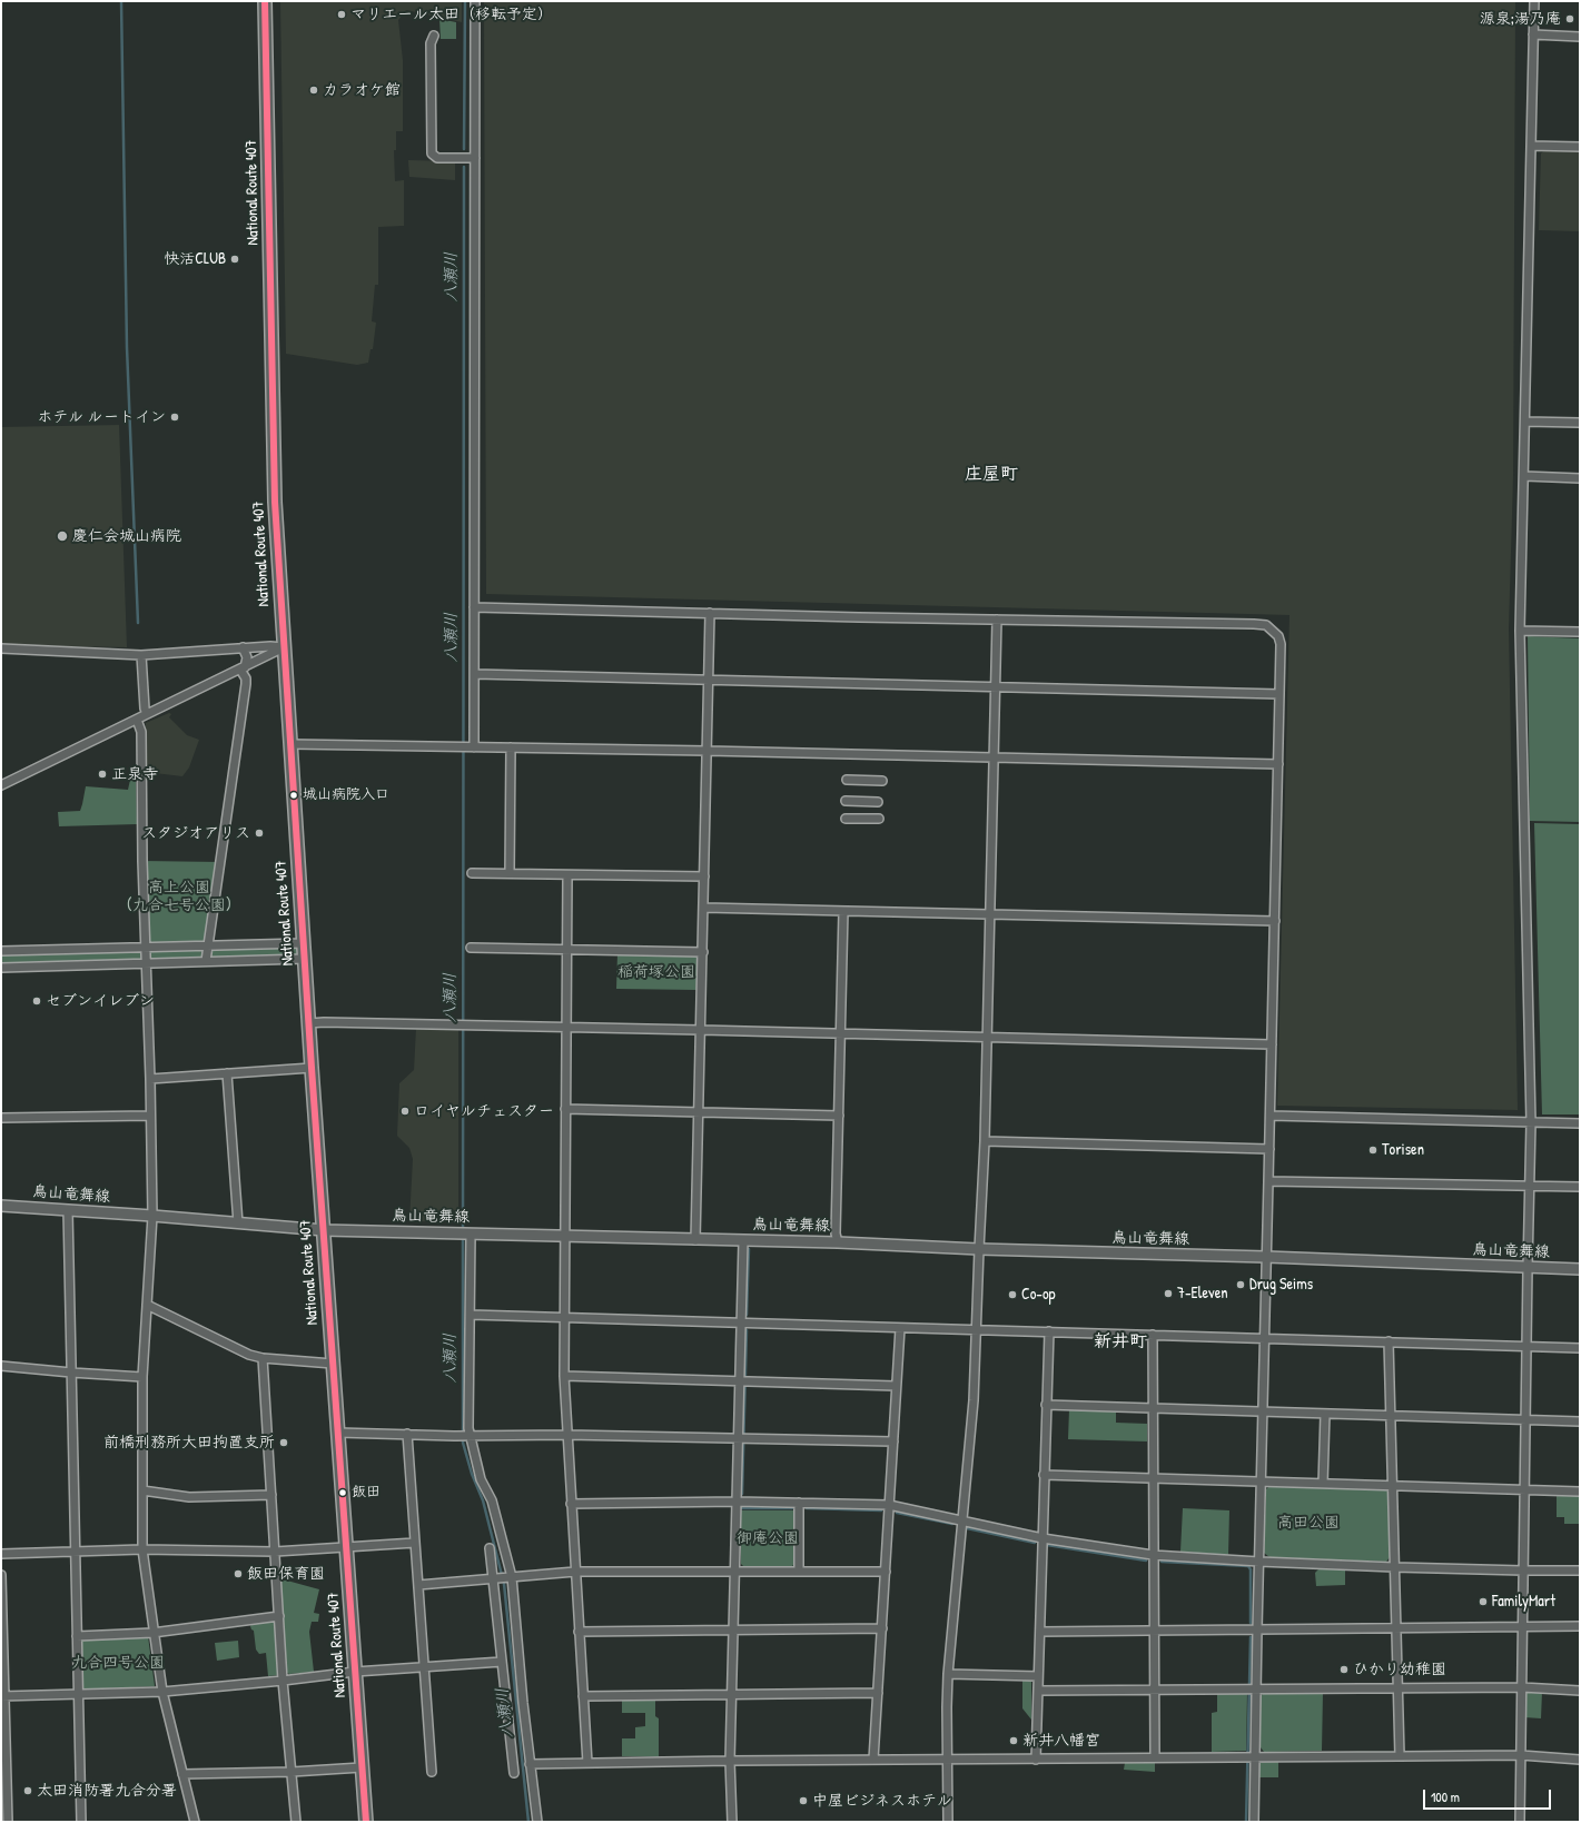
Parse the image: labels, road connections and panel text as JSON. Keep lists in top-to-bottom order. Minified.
{"streets":{"highway":["National Route 407"],"main road":["鳥山竜舞線"]},"crossings":[["National Route 407","鳥山竜舞線"]],"districts":["庄屋町","新井町"],"water":["八瀬川"],"parks":["高上公園 (九合七号公園)","稲荷塚公園","高田公園","御庵公園","九合四号公園"],"places":["マリエール太田（移転予定）","源泉;湯乃庵","カラオケ館","快活CLUB","ホテル ルートイン","慶仁会城山病院","正泉寺","城山病院入口","スタジオアリス","セブンイレブン","ロイヤルチェスター","Torisen","Drug Seims","7-Eleven","Co-op","前橋刑務所大田拘置支所","飯田","飯田保育園","FamilyMart","ひかり幼稚園","新井八幡宮","太田消防署九合分署","中屋ビジネスホテル"],"scale_bar":"100 m"}
